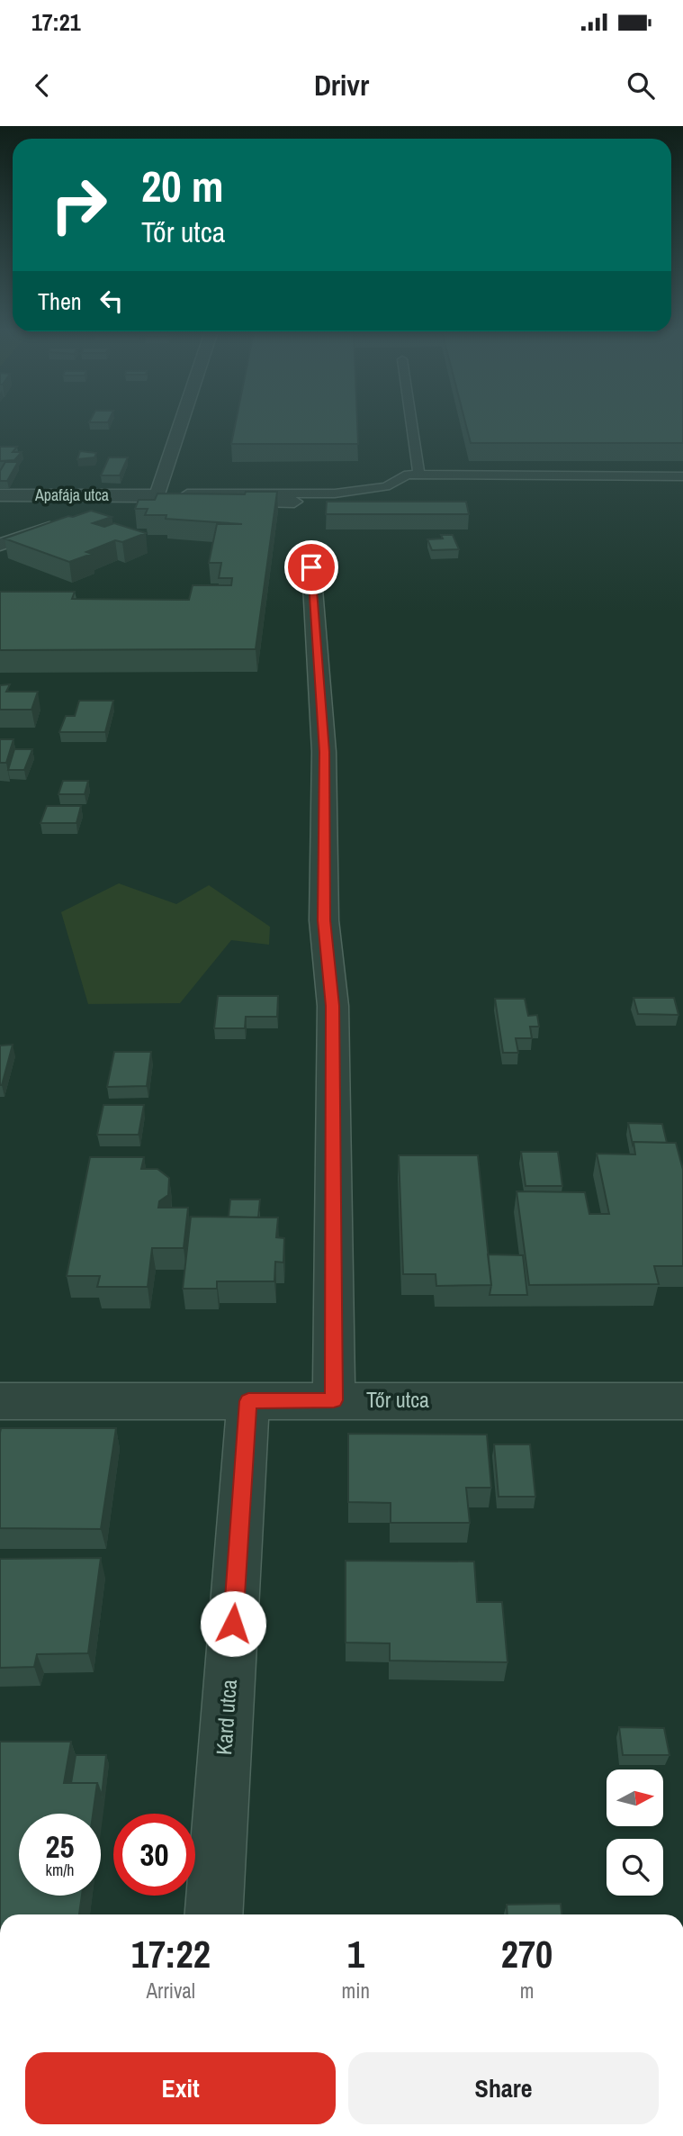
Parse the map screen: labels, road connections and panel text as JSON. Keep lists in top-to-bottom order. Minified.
{"streets":{"street":["Apafája utca","Tőr utca","Kard utca"]},"crossings":[["Tőr utca","Kard utca"]],"north":"right","page":{"status":"17:21","header":"Drivr","turn":["20 m","Tőr utca"],"then":"Then","speed":"25 km/h","limit":"30","eta":["17:22","Arrival","1","min","270","m"],"buttons":["Exit","Share"]}}
